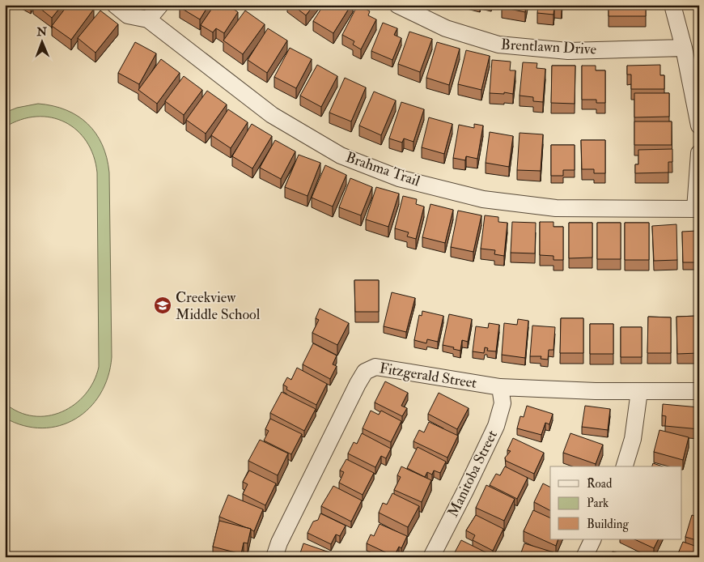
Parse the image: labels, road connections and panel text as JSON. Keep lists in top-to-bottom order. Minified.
{"streets":{"street":["Brentlawn Drive","Brahma Trail","Fitzgerald Street","Manitoba Street"]},"crossings":[["Fitzgerald Street","Manitoba Street"]],"places":{"school or university":["Creekview Middle School"]},"legend":["Road","Park","Building"],"north":"top"}
